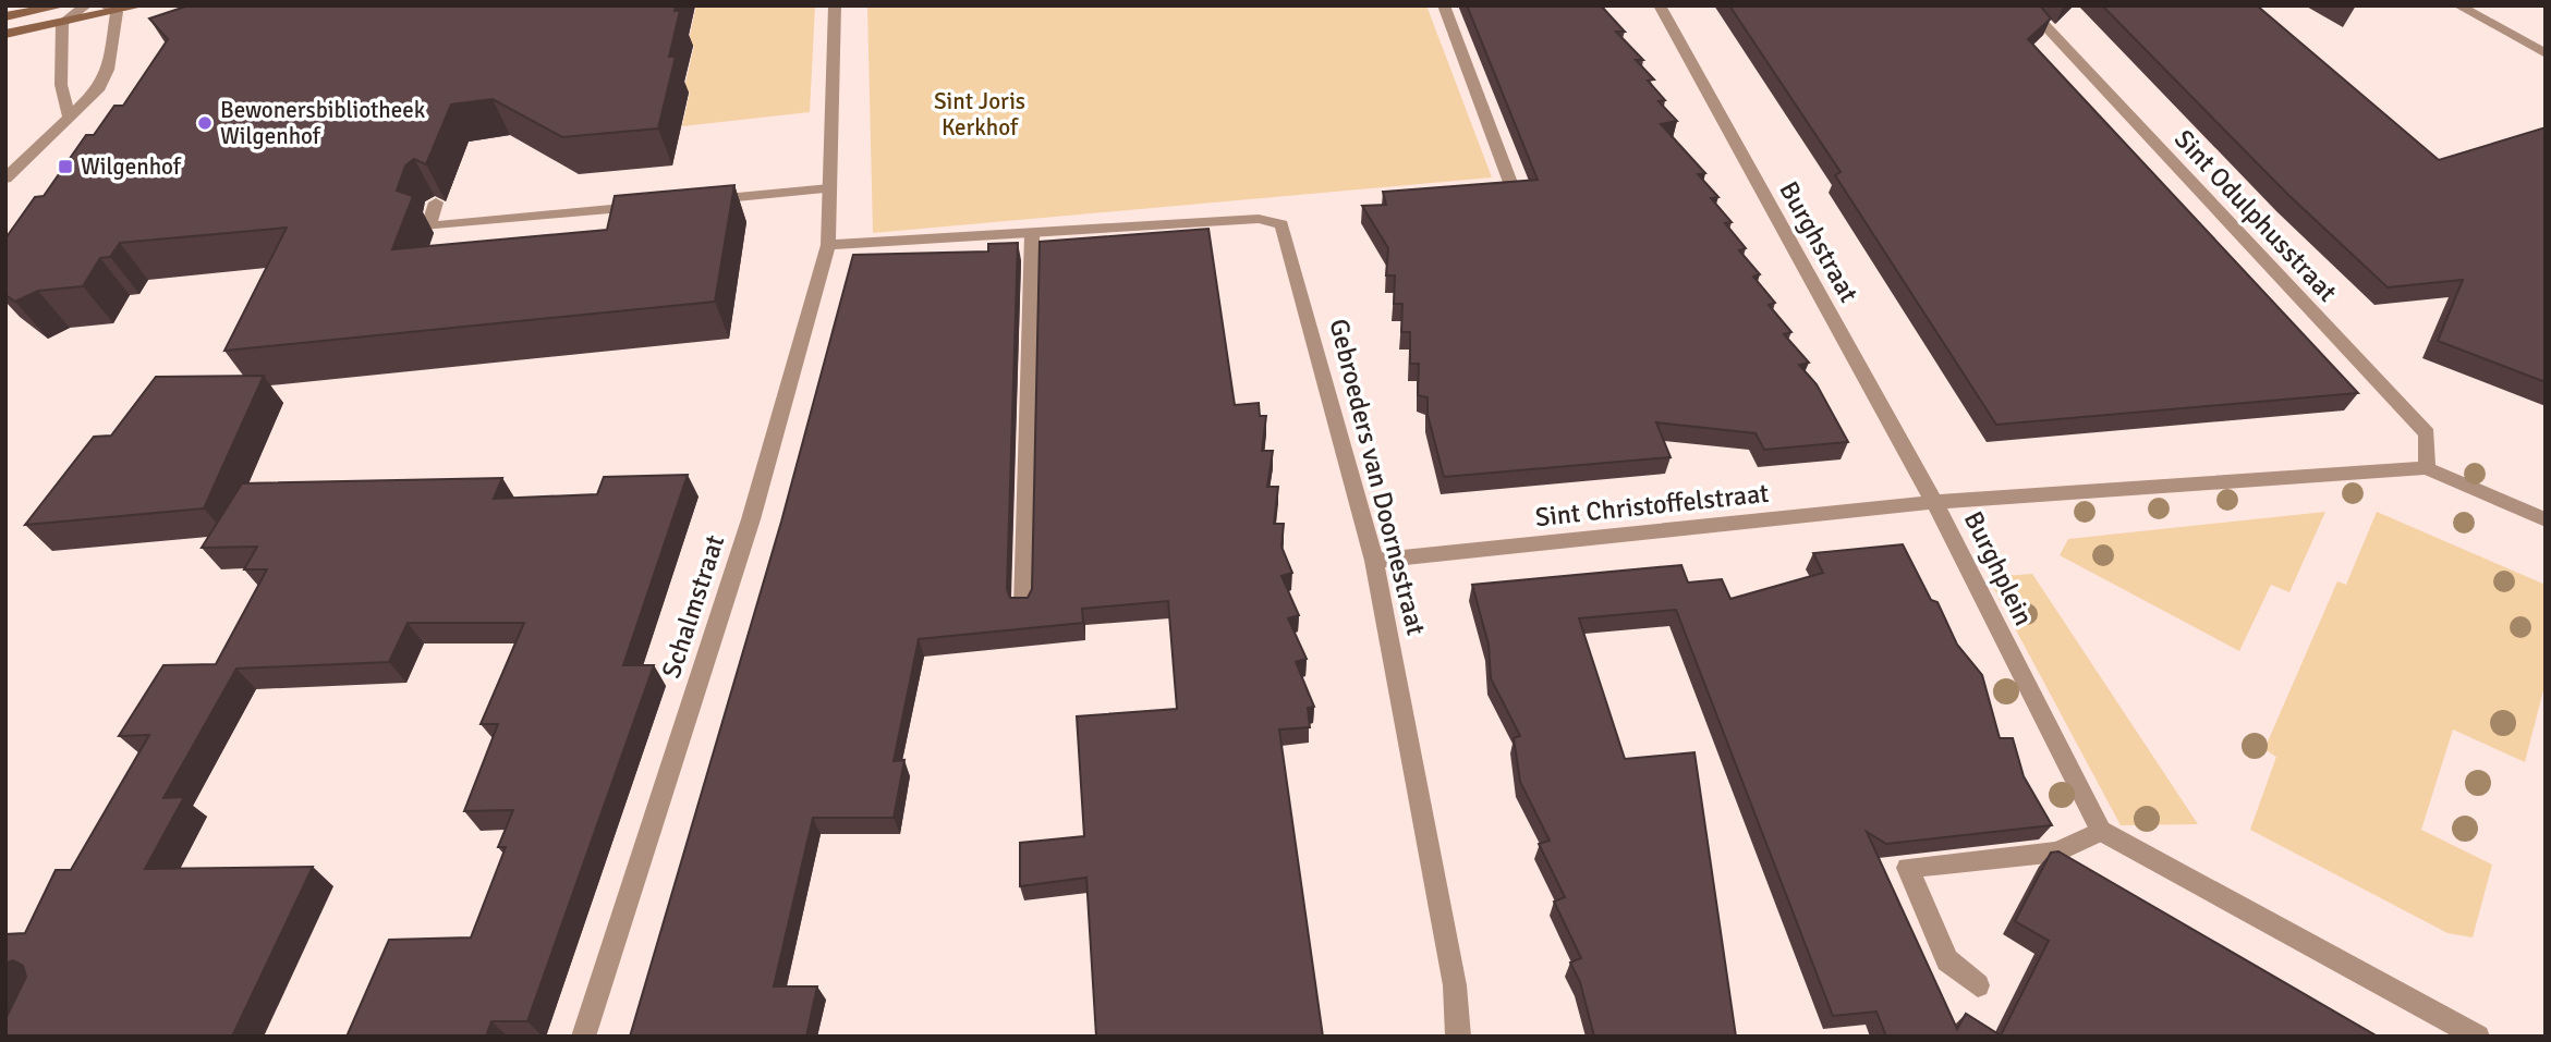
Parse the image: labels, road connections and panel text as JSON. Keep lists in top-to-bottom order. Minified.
{"streets":{"street":["Sint Odulphusstraat","Burghstraat","Gebroeders van Doornestraat","Sint Christoffelstraat","Burghplein","Schalmstraat"]},"crossings":[["Sint Odulphusstraat","Burghplein"],["Burghstraat","Sint Christoffelstraat"],["Burghstraat","Burghplein"],["Gebroeders van Doornestraat","Sint Christoffelstraat"],["Gebroeders van Doornestraat","Schalmstraat"],["Sint Christoffelstraat","Burghplein"]],"parks":["Sint Joris Kerkhof"],"places":{"other":["Bewonersbibliotheek Wilgenhof"],"transit":["Wilgenhof"]}}
